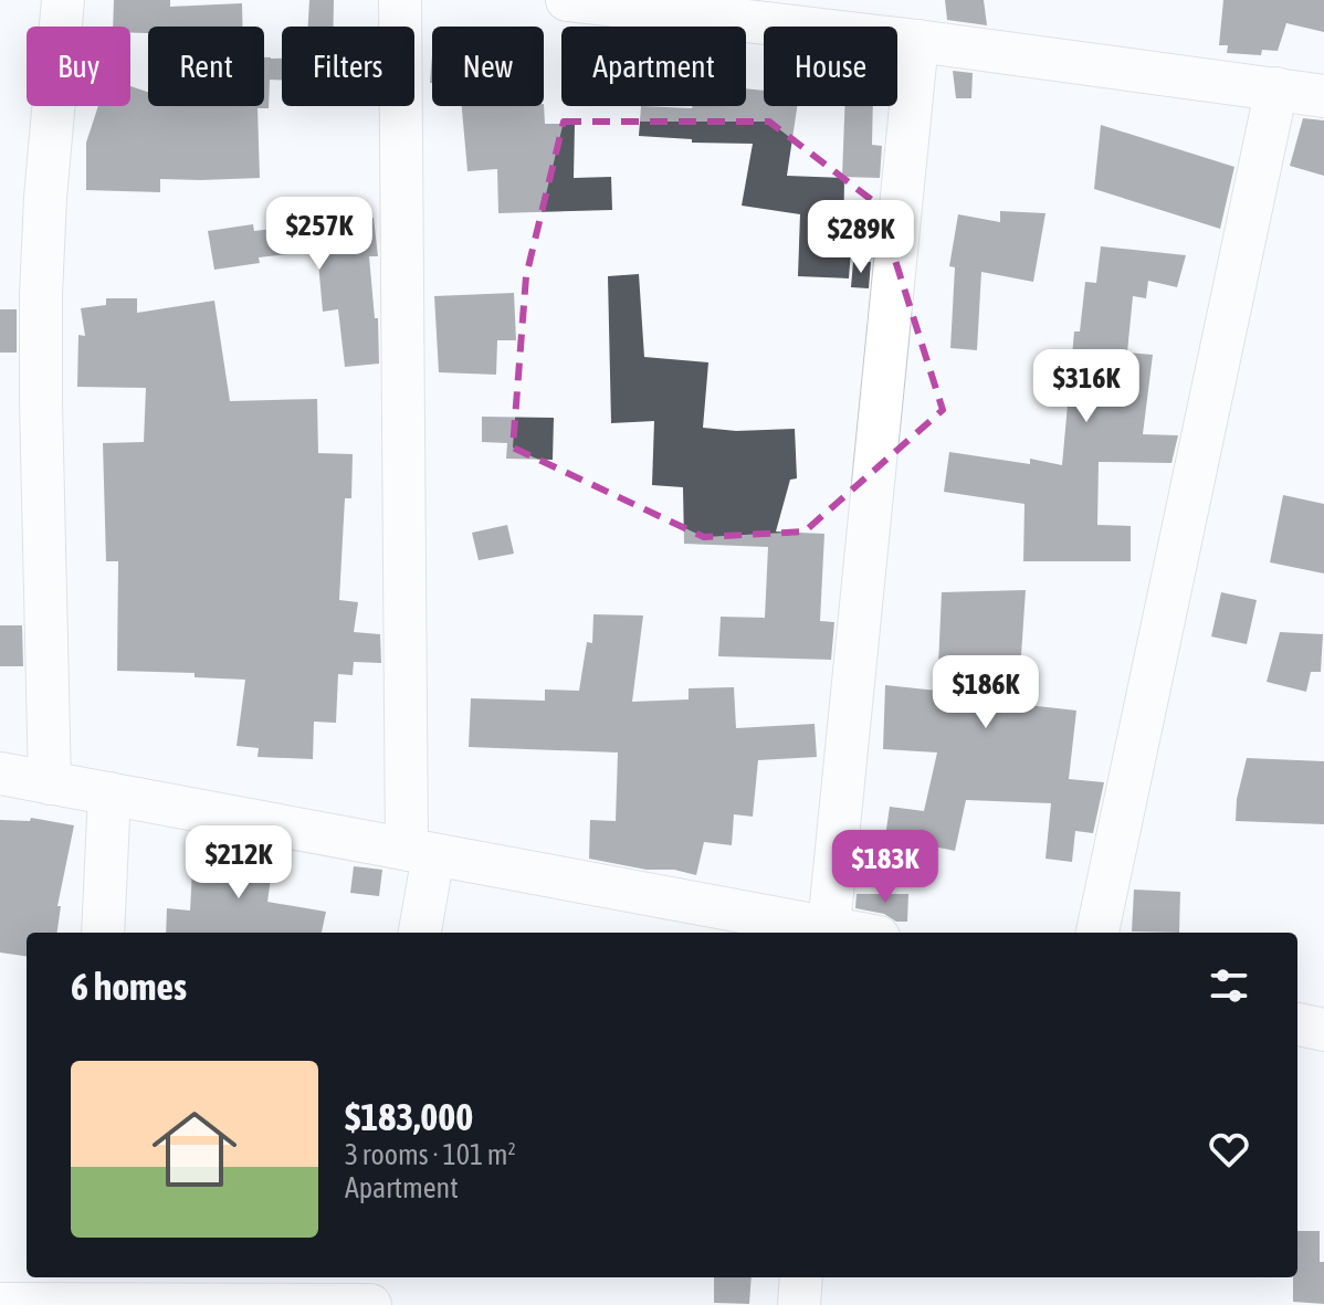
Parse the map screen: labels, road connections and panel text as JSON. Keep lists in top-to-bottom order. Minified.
{"page":{"chip":["Buy","Rent","Filters","New","Apartment","House"],"price":["$257K","$289K","$316K","$186K","$212K","$183K"],"heading":"6 homes","list":[{"name":"$183,000","note":"3 rooms · 101 m² · Apartment"}]}}
